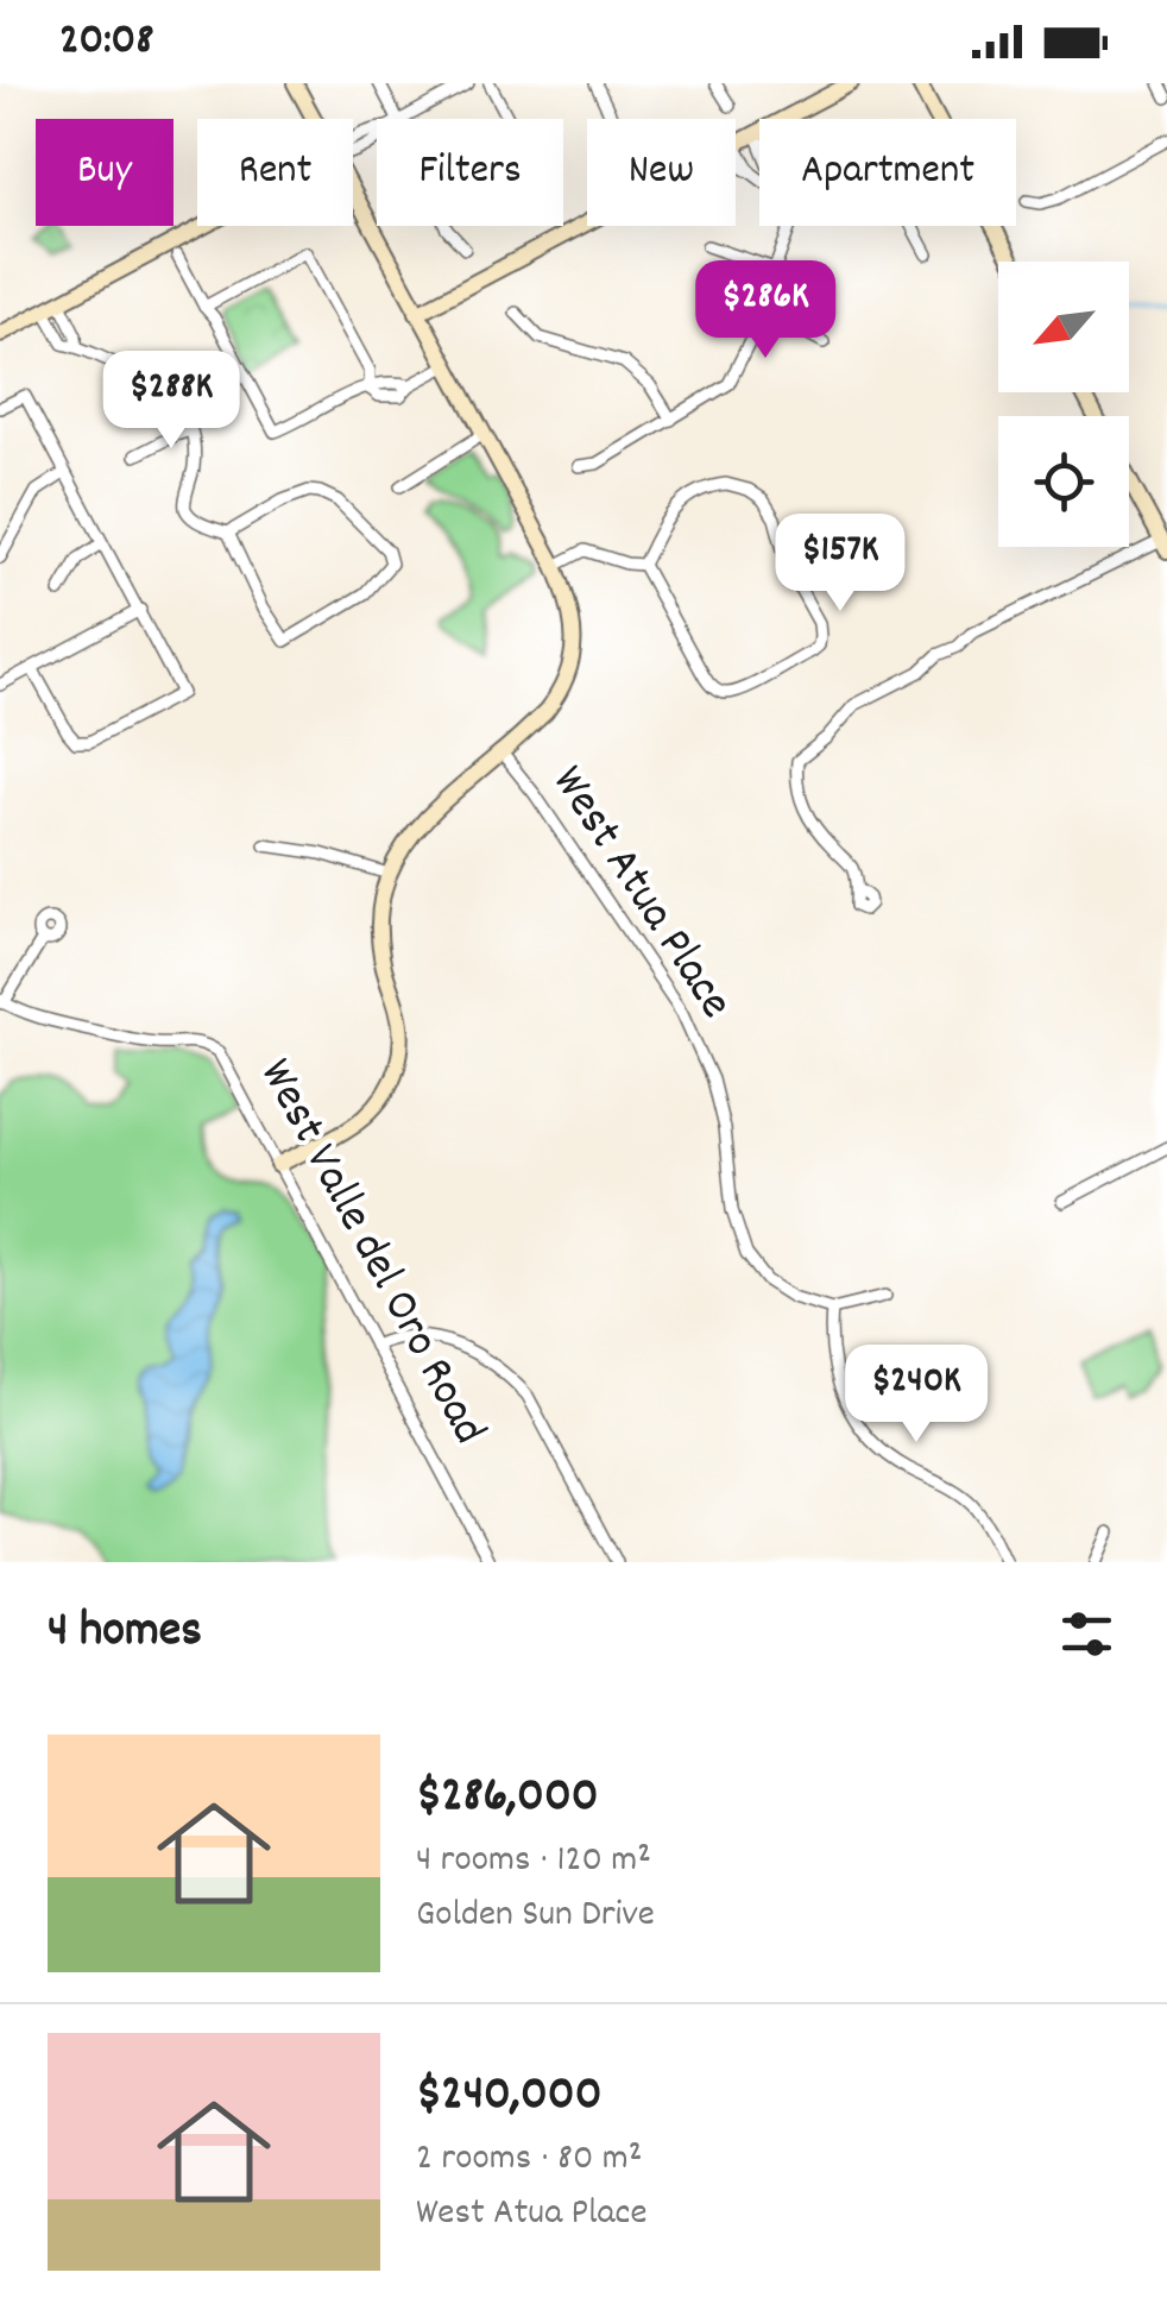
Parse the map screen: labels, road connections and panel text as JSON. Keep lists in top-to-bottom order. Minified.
{"streets":{"street":["West Atua Place","West Valle del Oro Road"]},"north":"bottom left","page":{"status":"20:08","chip":["Buy","Rent","Filters","New","Apartment"],"price":["$286K","$288K","$157K","$240K"],"heading":"4 homes","list":[{"name":"$286,000","note":"4 rooms · 120 m² · Golden Sun Drive"},{"name":"$240,000","note":"2 rooms · 80 m² · West Atua Place"}]}}
